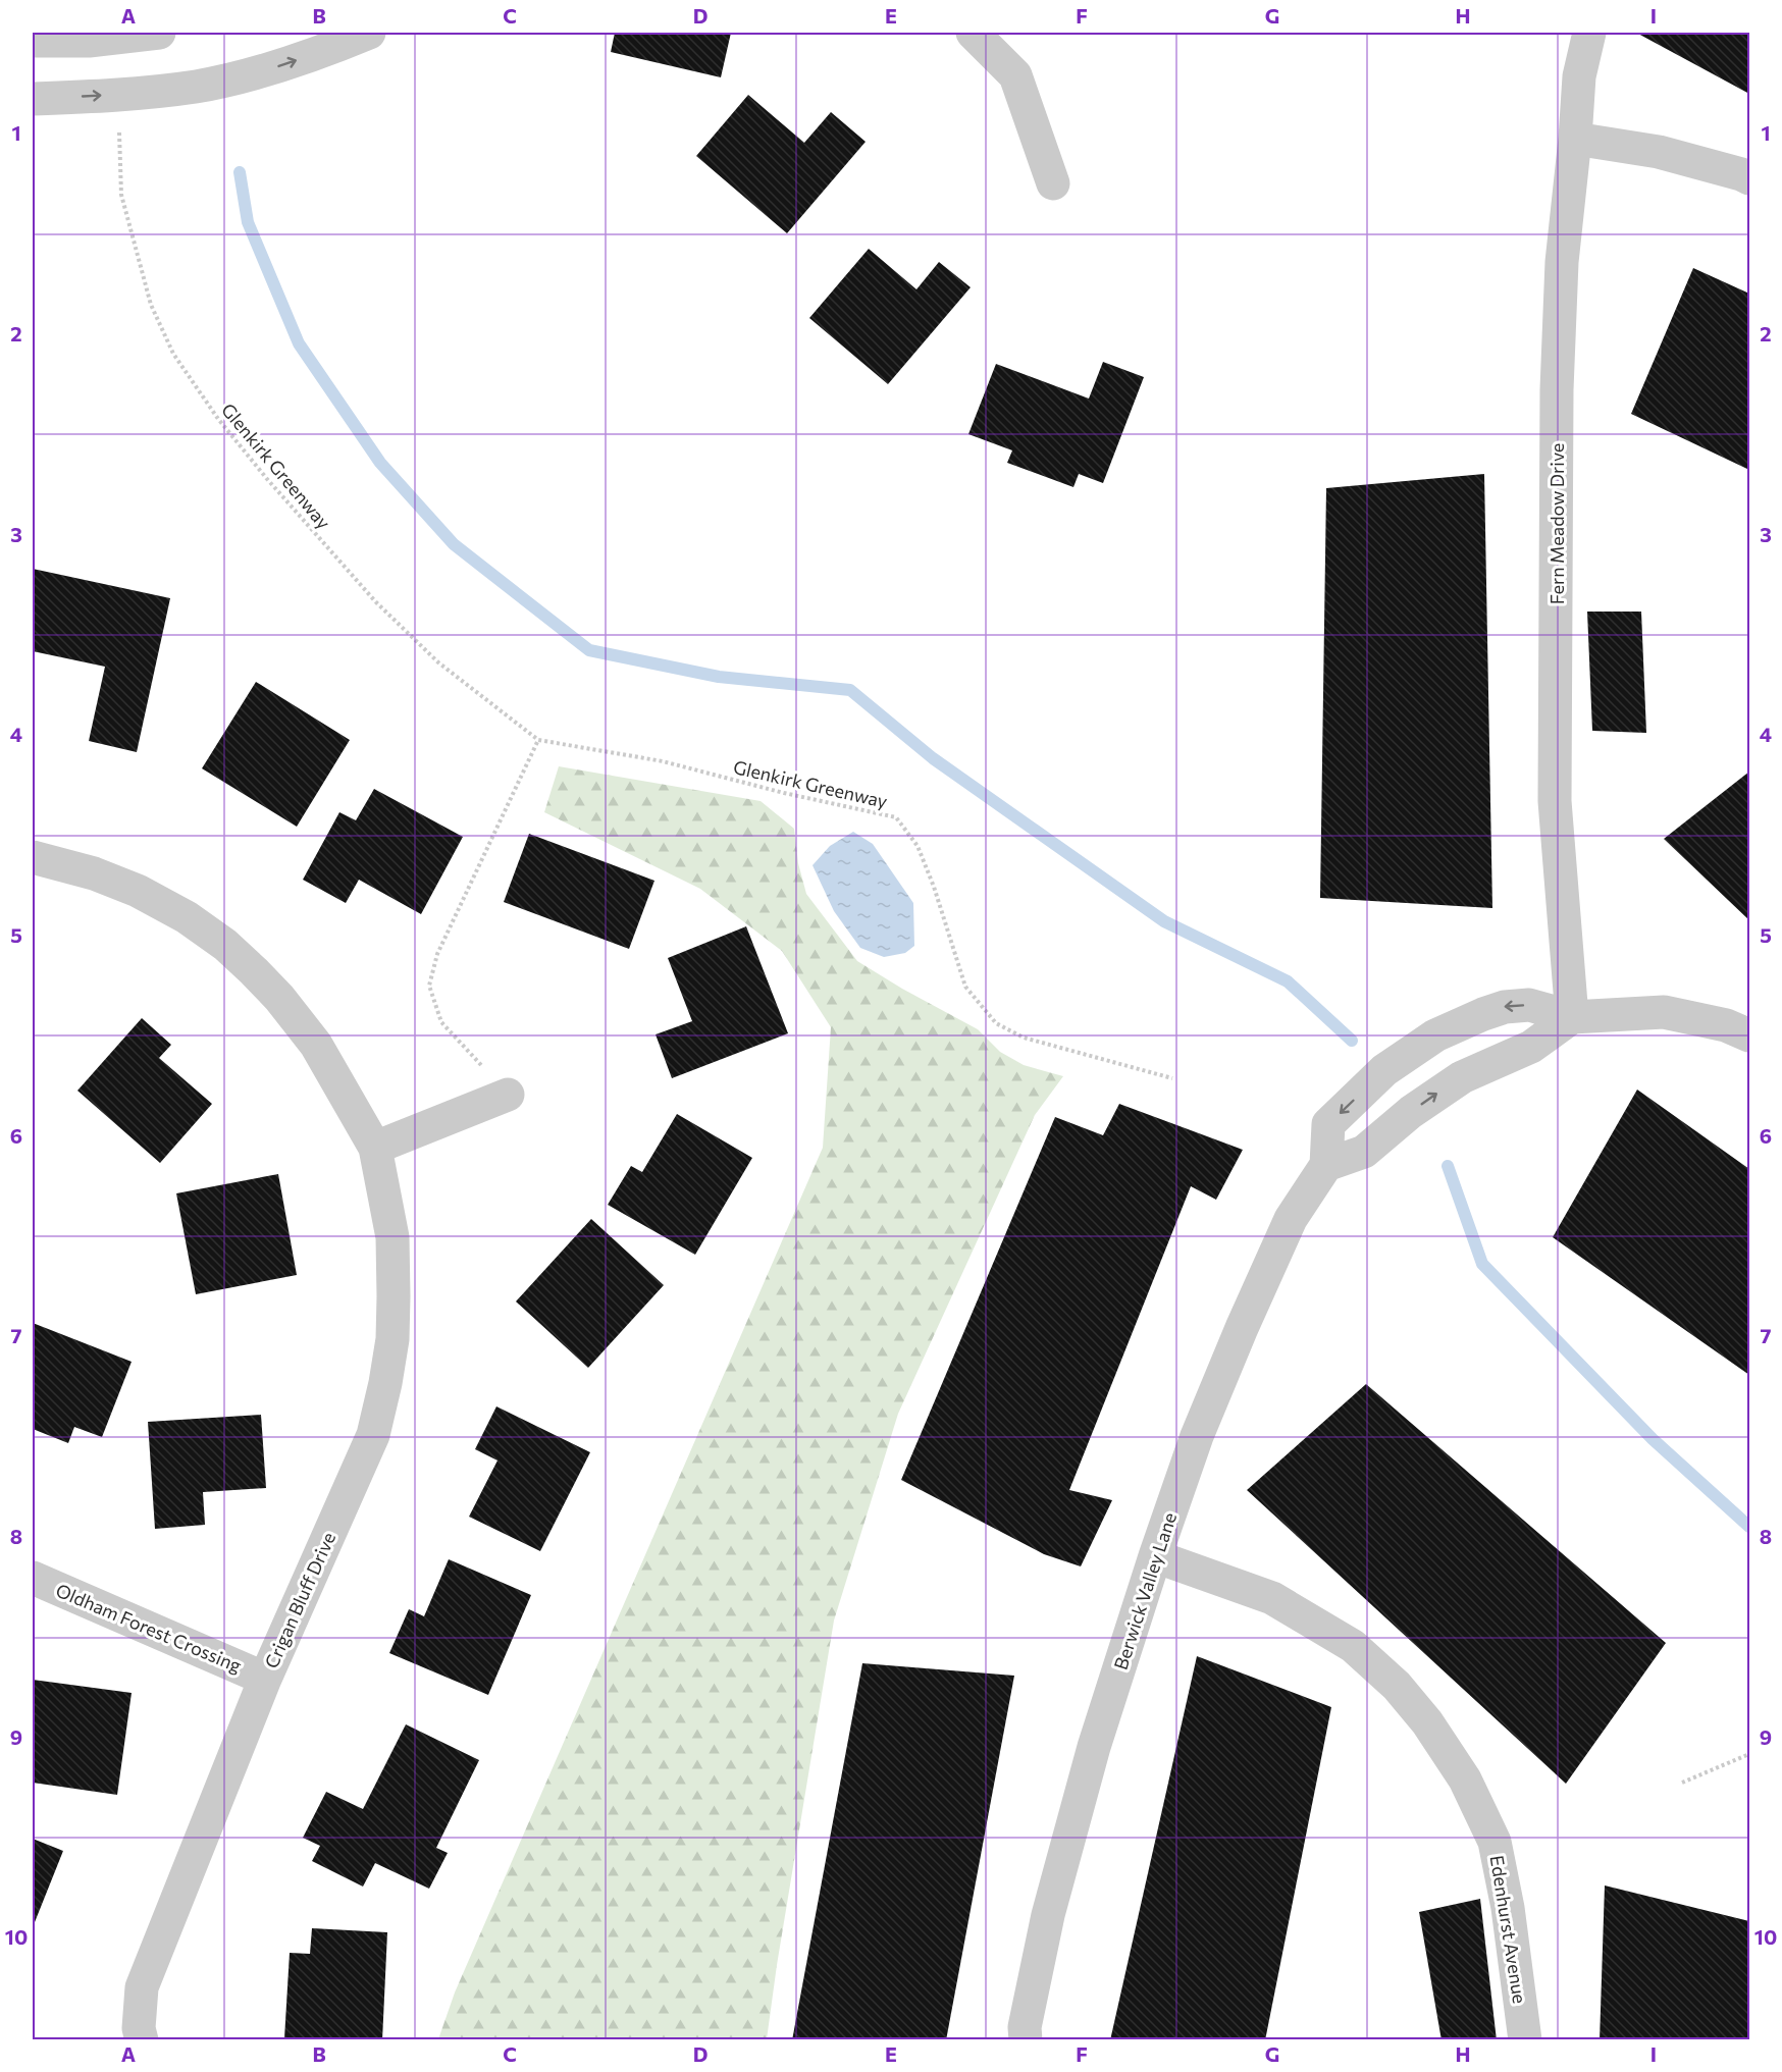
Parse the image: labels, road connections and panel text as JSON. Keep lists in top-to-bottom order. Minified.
{"streets":{"street":["Fern Meadow Drive","Berwick Valley Lane","Crigan Bluff Drive","Oldham Forest Crossing","Edenhurst Avenue"],"path":["Glenkirk Greenway"]},"crossings":[["Berwick Valley Lane","Edenhurst Avenue"],["Crigan Bluff Drive","Oldham Forest Crossing"]],"grid":{"columns":["A","B","C","D","E","F","G","H","I"],"rows":["1","2","3","4","5","6","7","8","9","10"]}}
